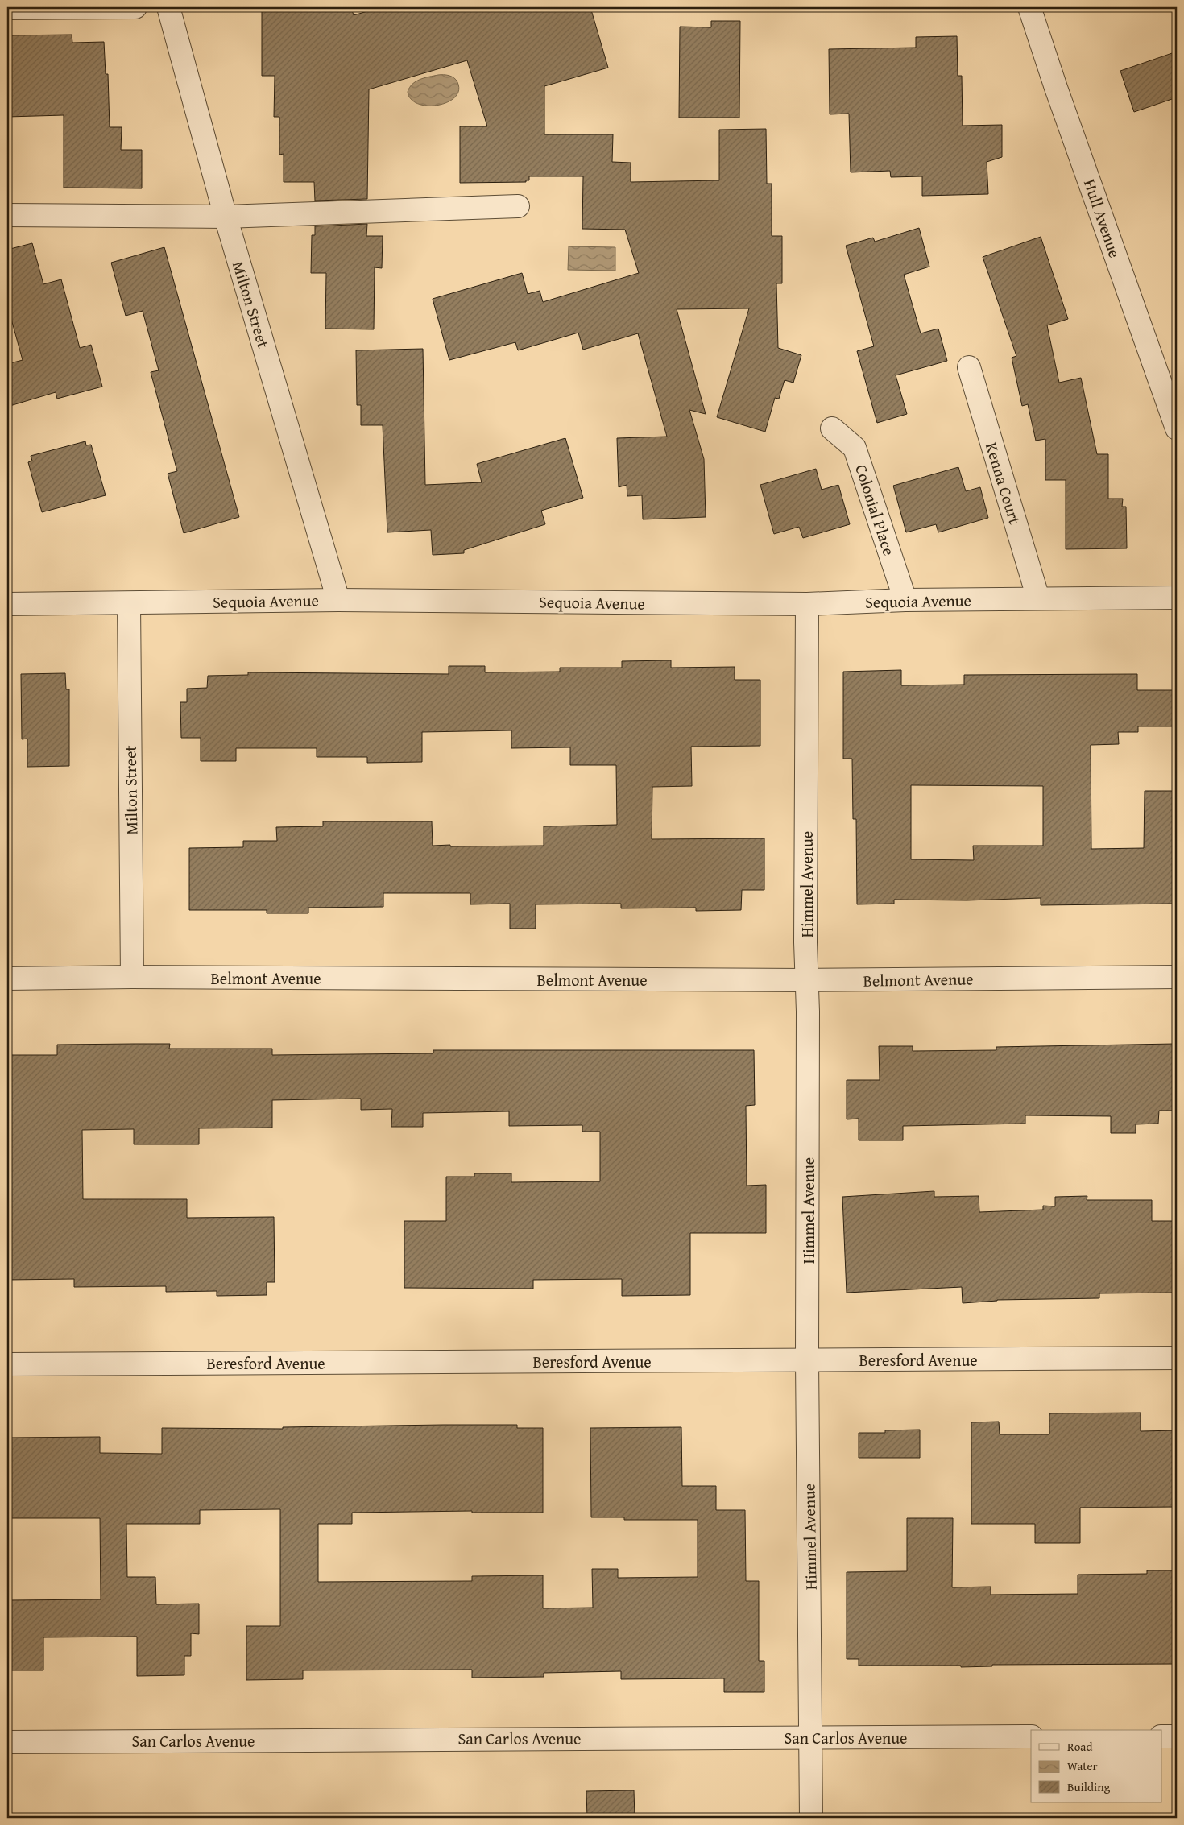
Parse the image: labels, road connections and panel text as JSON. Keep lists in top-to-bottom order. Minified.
{"streets":{"street":["Hull Avenue","Milton Street","Kenna Court","Colonial Place","Sequoia Avenue","Himmel Avenue","Belmont Avenue","Beresford Avenue","San Carlos Avenue"]},"crossings":[["Milton Street","Sequoia Avenue"],["Milton Street","Belmont Avenue"],["Kenna Court","Sequoia Avenue"],["Colonial Place","Sequoia Avenue"],["Sequoia Avenue","Himmel Avenue"],["Himmel Avenue","Belmont Avenue"],["Himmel Avenue","Beresford Avenue"],["Himmel Avenue","San Carlos Avenue"]],"legend":["Road","Water","Building"]}
